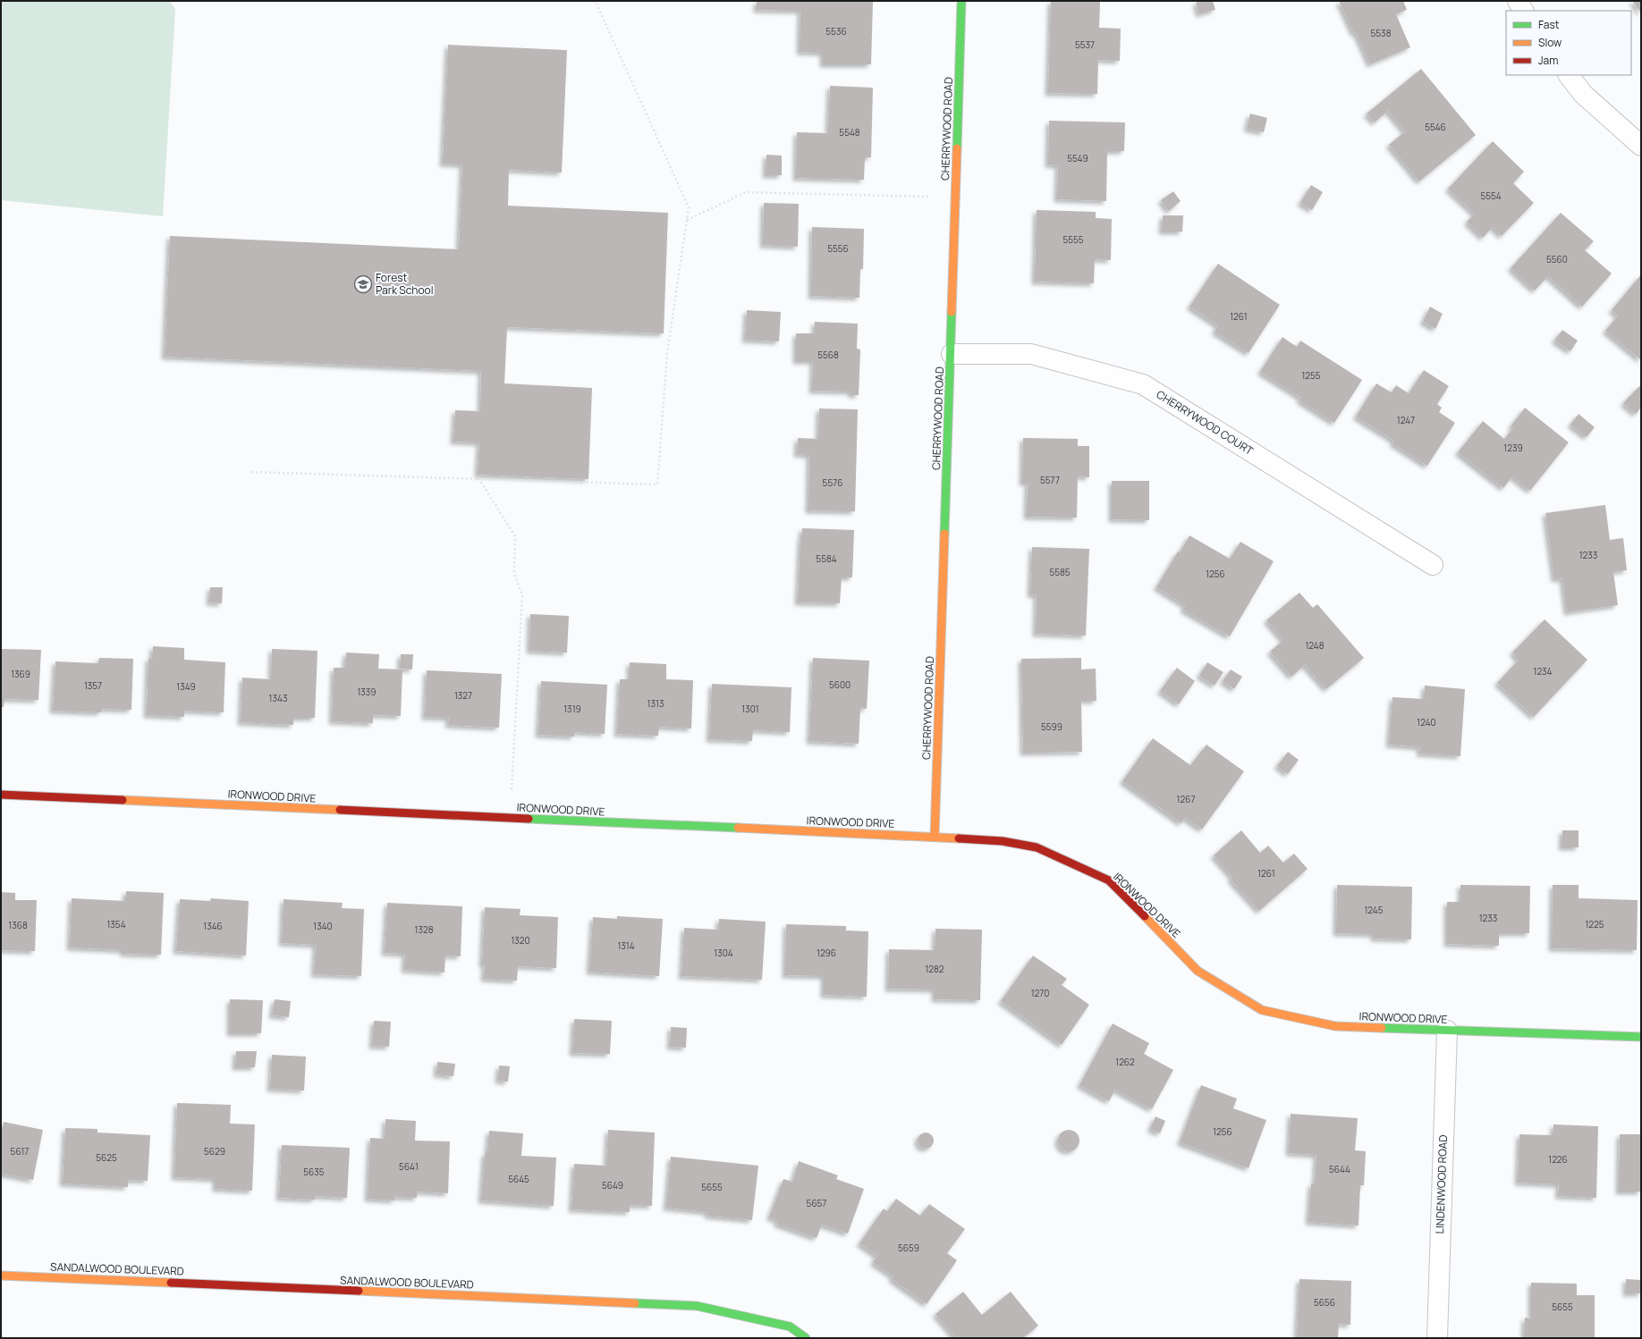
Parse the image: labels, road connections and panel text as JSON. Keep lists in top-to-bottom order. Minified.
{"streets":{"street":["CHERRYWOOD ROAD","CHERRYWOOD COURT","IRONWOOD DRIVE","LINDENWOOD ROAD","SANDALWOOD BOULEVARD"]},"crossings":[["CHERRYWOOD ROAD","CHERRYWOOD COURT"],["CHERRYWOOD ROAD","IRONWOOD DRIVE"],["IRONWOOD DRIVE","LINDENWOOD ROAD"]],"places":{"school or university":["Forest Park School"]},"house_numbers":["5536","5538","5537","5546","5548","5549","5554","5555","5556","5560","1261","5568","1255","1247","1239","5577","5576","1233","5584","5585","1256","1248","1234","1369","5600","1357","1349","1339","1327","1343","1313","1319","1301","1240","5599","1267","1261","1245","1233","1354","1225","1368","1346","1340","1328","1320","1314","1304","1296","1282","1270","1262","1256","5617","5629","5625","1226","5641","5644","5635","5645","5649","5655","5657","5659","5656","5655"],"legend":["Fast","Slow","Jam"]}
